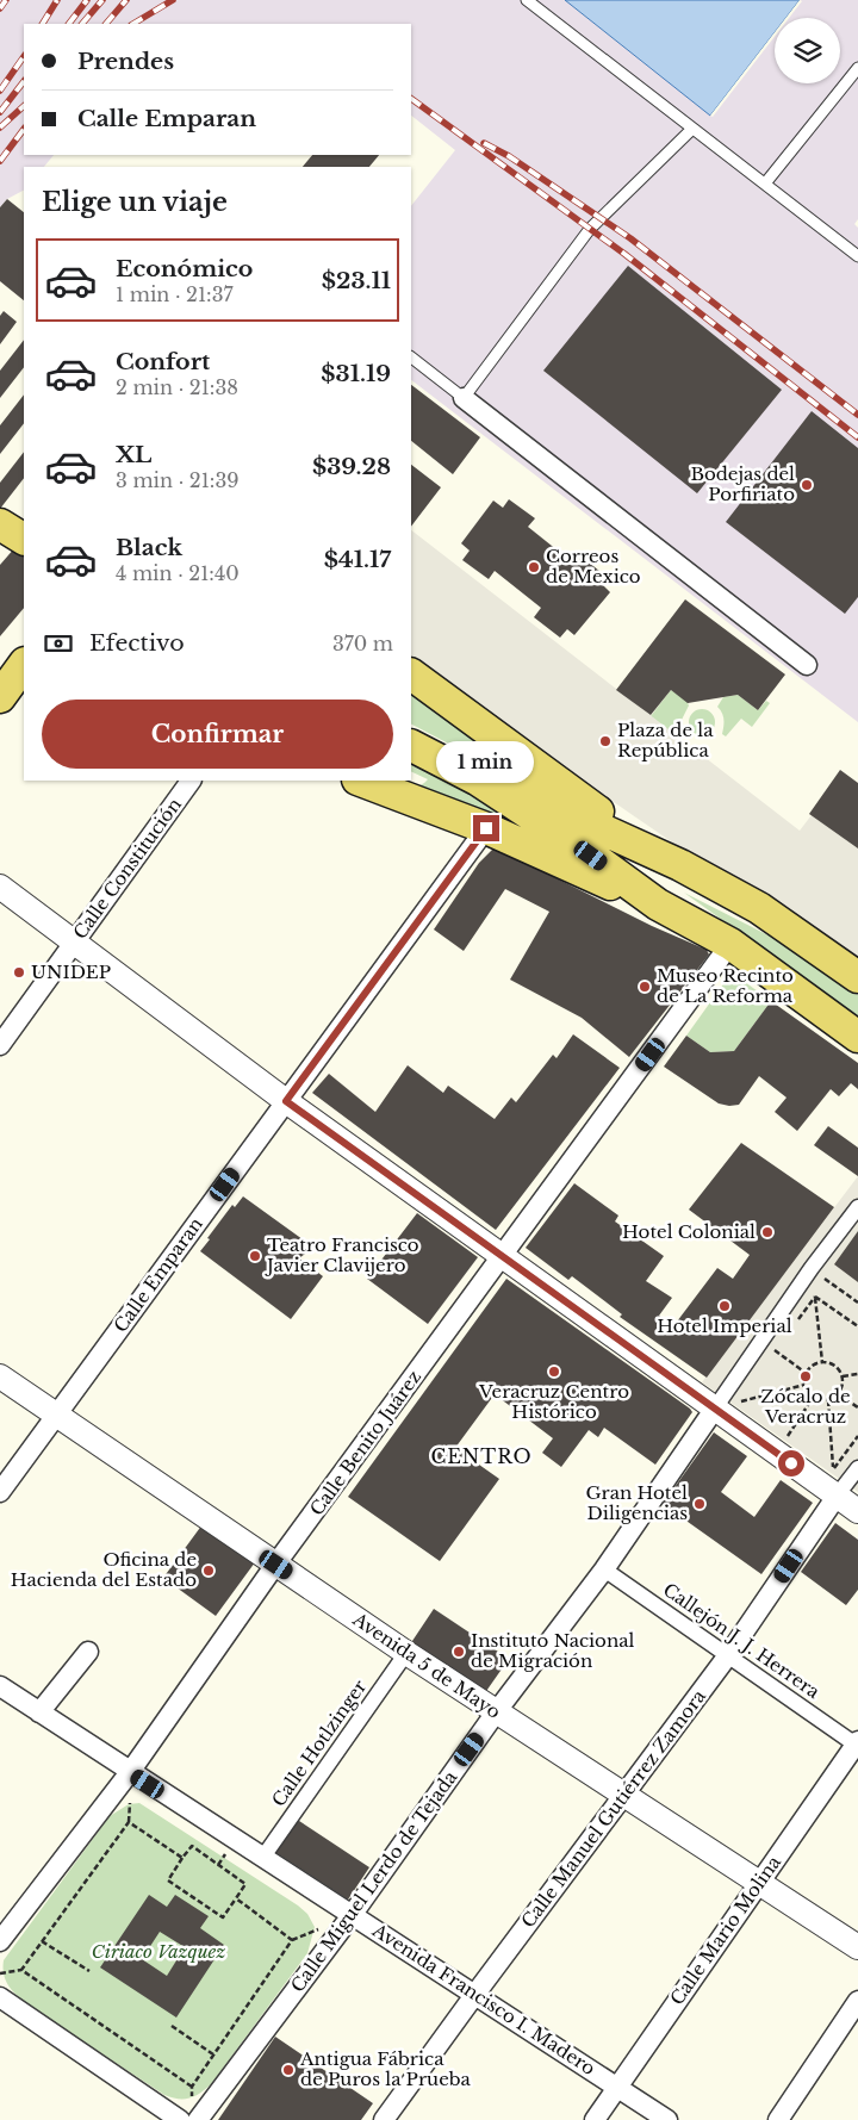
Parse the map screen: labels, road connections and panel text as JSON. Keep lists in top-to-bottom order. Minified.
{"streets":{"street":["Calle Constitución","Calle Emparan","Calle Benito Juárez","Callejón J. J. Herrera","Avenida 5 de Mayo","Calle Hotlzinger","Calle Manuel Gutiérrez Zamora","Calle Miguel Lerdo de Tejada","Calle Mario Molina","Avenida Francisco I. Madero"]},"crossings":[["Calle Emparan","Avenida 5 de Mayo"],["Calle Benito Juárez","Avenida 5 de Mayo"],["Calle Benito Juárez","Avenida Francisco I. Madero"],["Callejón J. J. Herrera","Calle Manuel Gutiérrez Zamora"],["Callejón J. J. Herrera","Calle Miguel Lerdo de Tejada"],["Callejón J. J. Herrera","Calle Mario Molina"],["Avenida 5 de Mayo","Calle Hotlzinger"],["Avenida 5 de Mayo","Calle Manuel Gutiérrez Zamora"],["Avenida 5 de Mayo","Calle Miguel Lerdo de Tejada"],["Avenida 5 de Mayo","Calle Mario Molina"],["Calle Hotlzinger","Avenida Francisco I. Madero"],["Calle Manuel Gutiérrez Zamora","Avenida Francisco I. Madero"],["Calle Miguel Lerdo de Tejada","Avenida Francisco I. Madero"],["Calle Mario Molina","Avenida Francisco I. Madero"]],"districts":["CENTRO"],"parks":["Ciriaco Vazquez"],"places":["Bodejas del Porfiriato","Correos de Mexico","Plaza de la República","UNIDEP","Museo Recinto de La Reforma","Hotel Colonial","Teatro Francisco Javier Clavijero","Hotel Imperial","Veracruz Centro Histórico","Zócalo de Veracruz","Gran Hotel Diligencias","Oficina de Hacienda del Estado","Instituto Nacional de Migración","Antigua Fábrica de Puros la Prueba"],"page":{"banner":["Prendes","Calle Emparan"],"heading":"Elige un viaje","list":[{"name":"Económico","note":"1 min · 21:37","value":"$23.11"},{"name":"Confort","note":"2 min · 21:38","value":"$31.19"},{"name":"XL","note":"3 min · 21:39","value":"$39.28"},{"name":"Black","note":"4 min · 21:40","value":"$41.17"}],"pay":["Efectivo","370 m"],"buttons":"Confirmar","bubble":"1 min"}}
